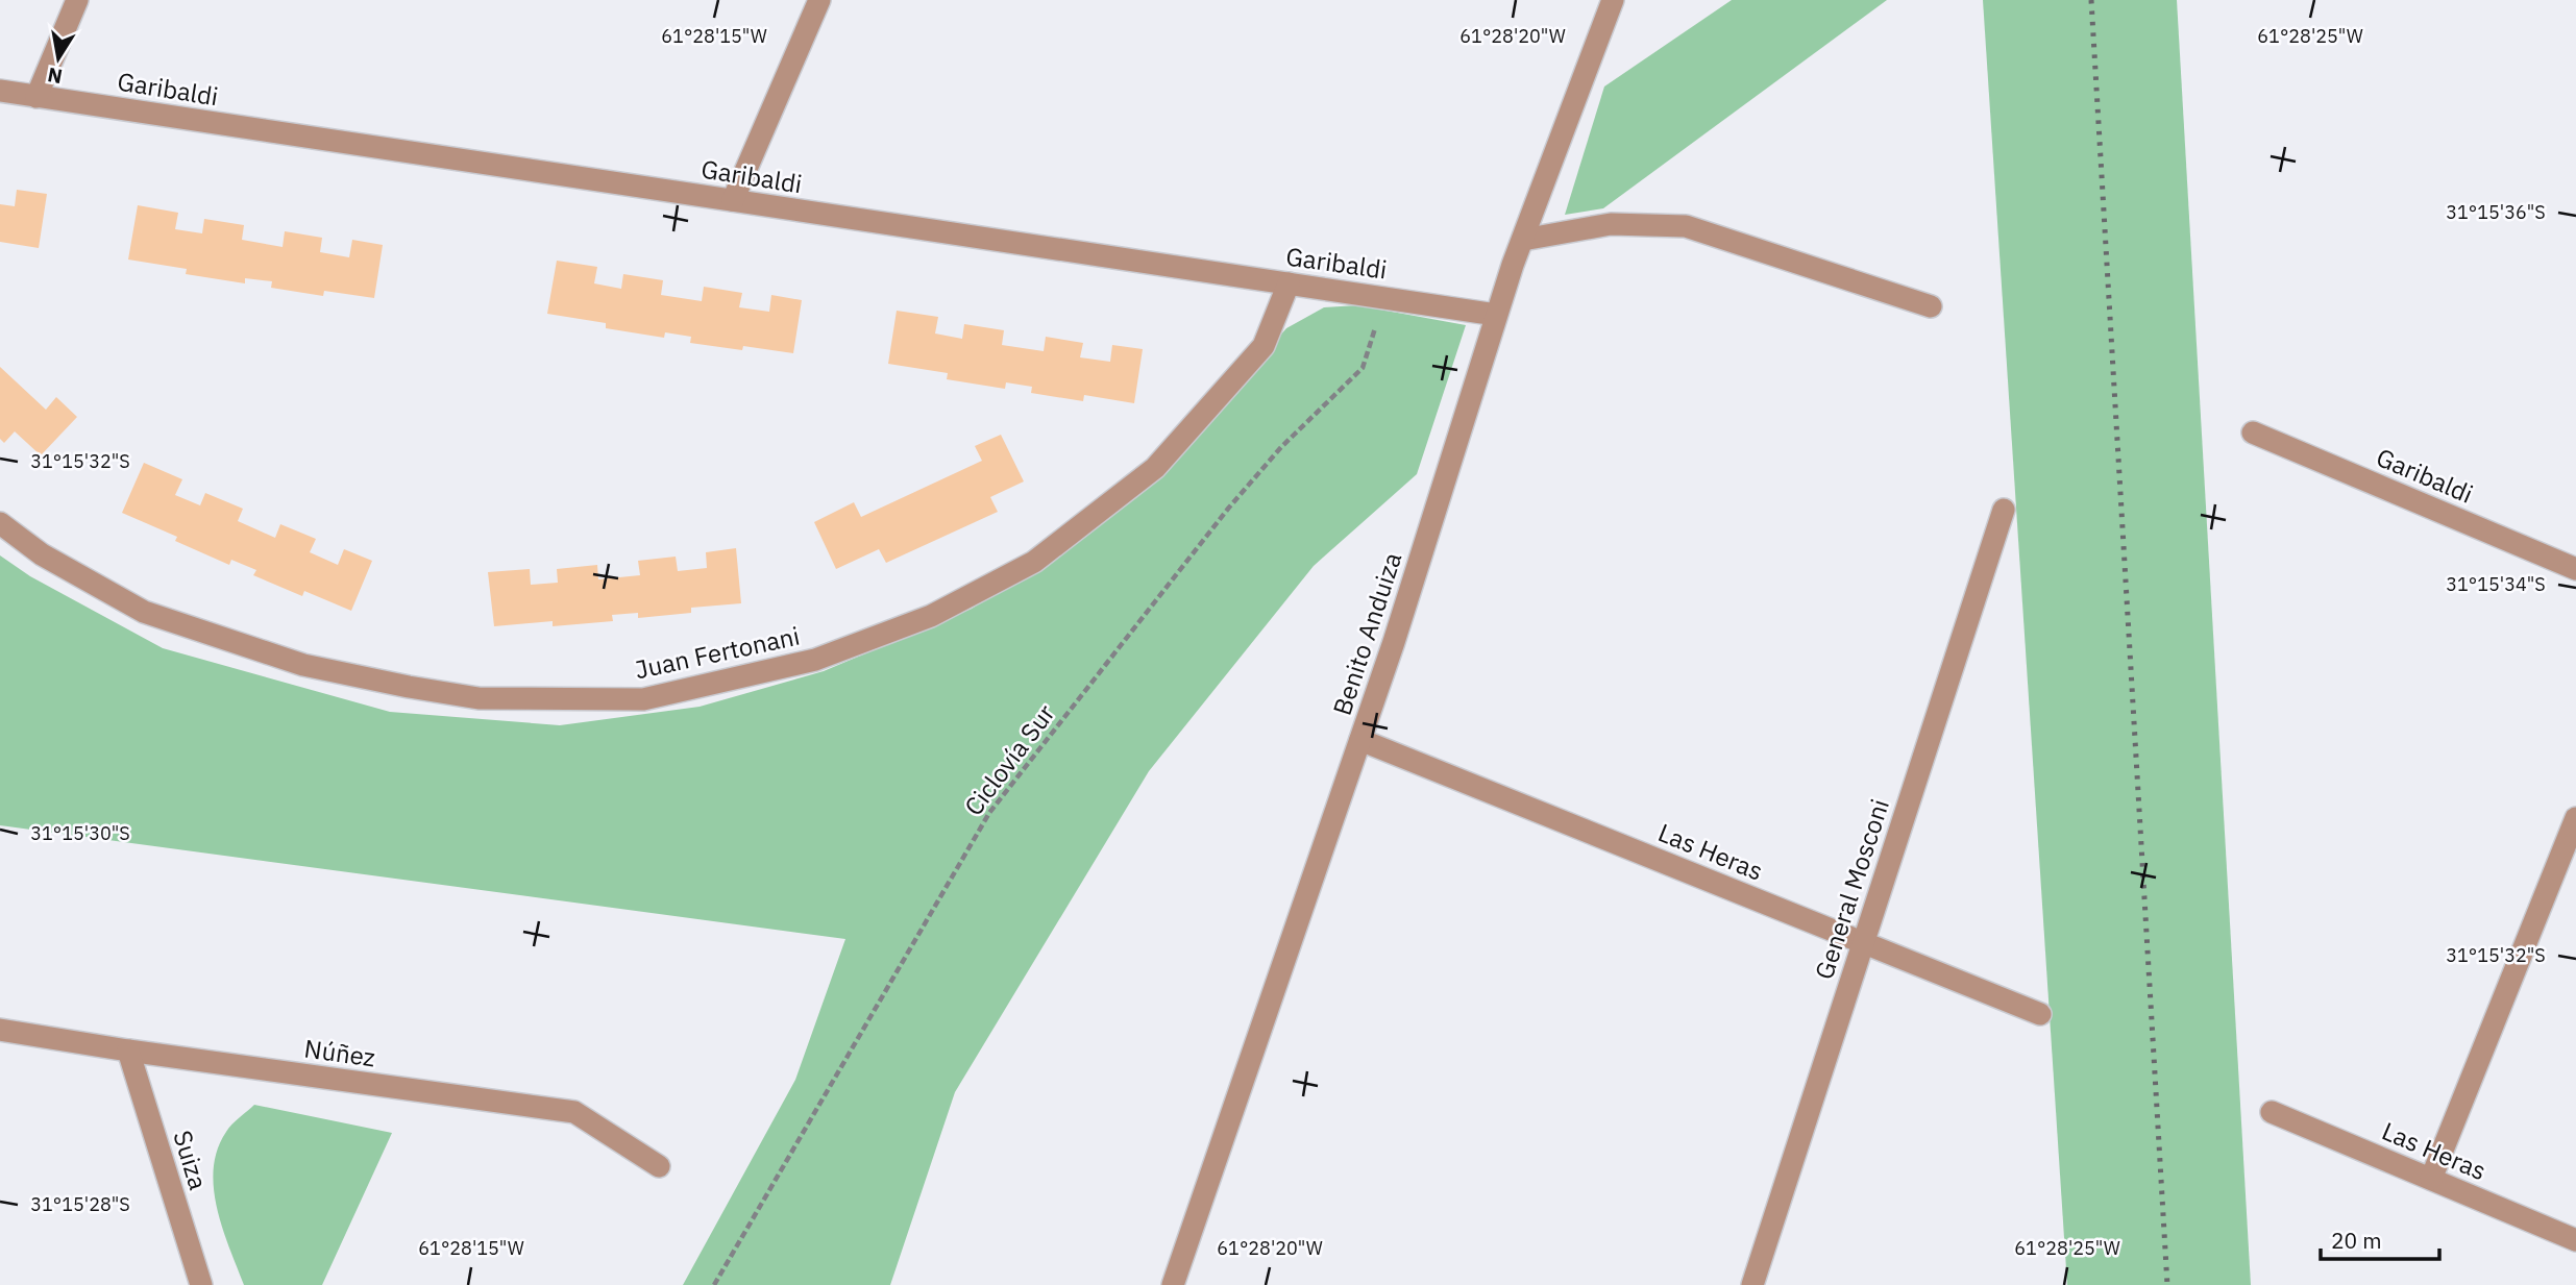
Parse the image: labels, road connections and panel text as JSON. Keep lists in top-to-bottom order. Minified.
{"streets":{"street":["Garibaldi","Benito Anduiza","Juan Fertonani","Las Heras","General Mosconi","Núñez","Suiza"],"path":["Ciclovía Sur"]},"crossings":[["Garibaldi","Benito Anduiza"],["Garibaldi","Juan Fertonani"],["Garibaldi","Ciclovía Sur"],["Benito Anduiza","Las Heras"],["Las Heras","General Mosconi"],["Núñez","Suiza"]],"scale_bar":"20 m","north":"bottom","coordinates":["61°28'15\"W","61°28'20\"W","61°28'25\"W","31°15'36\"S","31°15'32\"S","31°15'34\"S","31°15'30\"S","31°15'28\"S"]}
